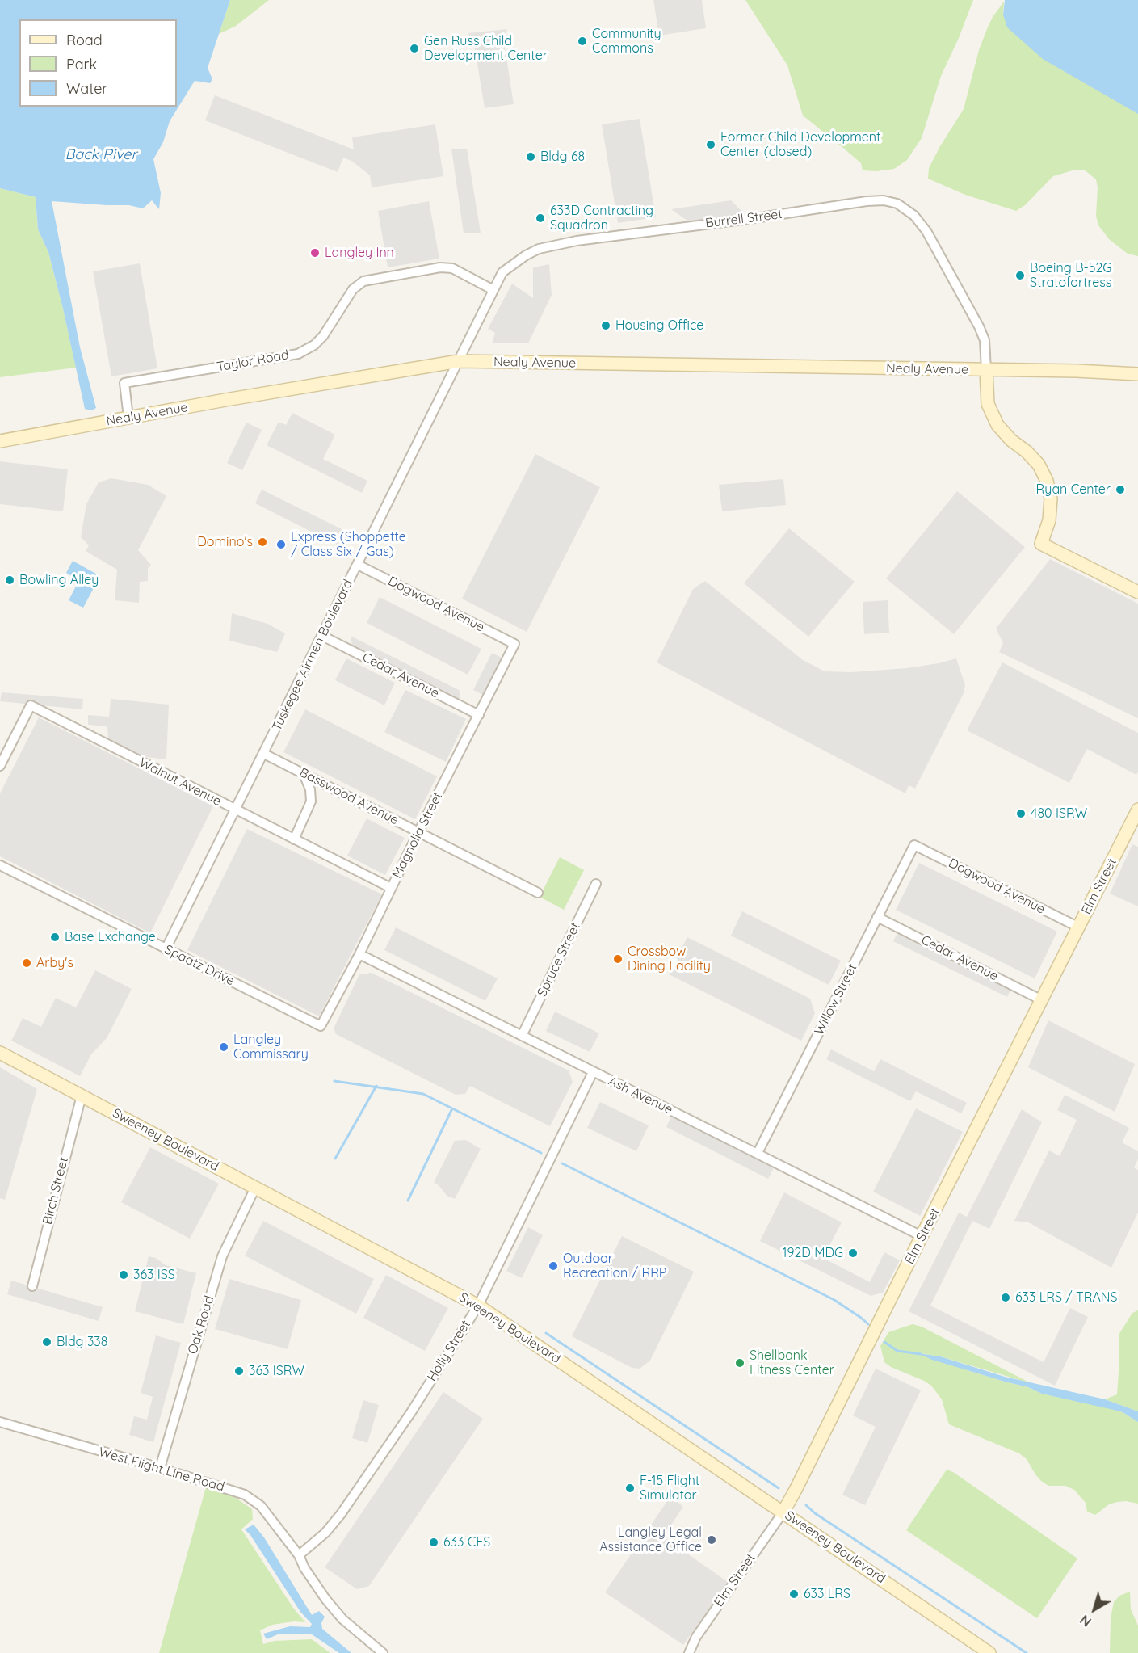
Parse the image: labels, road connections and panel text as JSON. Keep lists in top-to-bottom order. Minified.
{"streets":{"main road":["Nealy Avenue","Elm Street","Sweeney Boulevard"],"street":["Burrell Street","Taylor Road","Dogwood Avenue","Tuskegee Airmen Boulevard","Cedar Avenue","Walnut Avenue","Basswood Avenue","Magnolia Street","Spruce Street","Spaatz Drive","Willow Street","Ash Avenue","Birch Street","Oak Road","Holly Street","West Flight Line Road"]},"crossings":[["Burrell Street","Taylor Road"],["Burrell Street","Nealy Avenue"],["Burrell Street","Tuskegee Airmen Boulevard"],["Taylor Road","Nealy Avenue"],["Nealy Avenue","Tuskegee Airmen Boulevard"],["Dogwood Avenue","Tuskegee Airmen Boulevard"],["Dogwood Avenue","Magnolia Street"],["Dogwood Avenue","Elm Street"],["Dogwood Avenue","Willow Street"],["Tuskegee Airmen Boulevard","Cedar Avenue"],["Tuskegee Airmen Boulevard","Walnut Avenue"],["Tuskegee Airmen Boulevard","Basswood Avenue"],["Tuskegee Airmen Boulevard","Spaatz Drive"],["Cedar Avenue","Magnolia Street"],["Cedar Avenue","Elm Street"],["Cedar Avenue","Willow Street"],["Walnut Avenue","Magnolia Street"],["Basswood Avenue","Magnolia Street"],["Magnolia Street","Spaatz Drive"],["Magnolia Street","Ash Avenue"],["Elm Street","Ash Avenue"],["Elm Street","Sweeney Boulevard"],["Spruce Street","Ash Avenue"],["Willow Street","Ash Avenue"],["Ash Avenue","Holly Street"],["Sweeney Boulevard","Birch Street"],["Sweeney Boulevard","Oak Road"],["Sweeney Boulevard","Holly Street"],["Oak Road","West Flight Line Road"],["Holly Street","West Flight Line Road"]],"water":["Back River"],"places":["Community Commons","Gen Russ Child Development Center","Former Child Development Center (closed)","Bldg 68","633D Contracting Squadron","Langley Inn","Boeing B-52G Stratofortress","Housing Office","Ryan Center","Domino's","Express (Shoppette / Class Six / Gas)","Bowling Alley","480 ISRW","Base Exchange","Crossbow Dining Facility","Arby's","Langley Commissary","192D MDG","Outdoor Recreation / RRP","363 ISS","633 LRS / TRANS","Bldg 338","Shellbank Fitness Center","363 ISRW","F-15 Flight Simulator","Langley Legal Assistance Office","633 CES","633 LRS"],"legend":["Road","Park","Water"],"north":"bottom left"}
